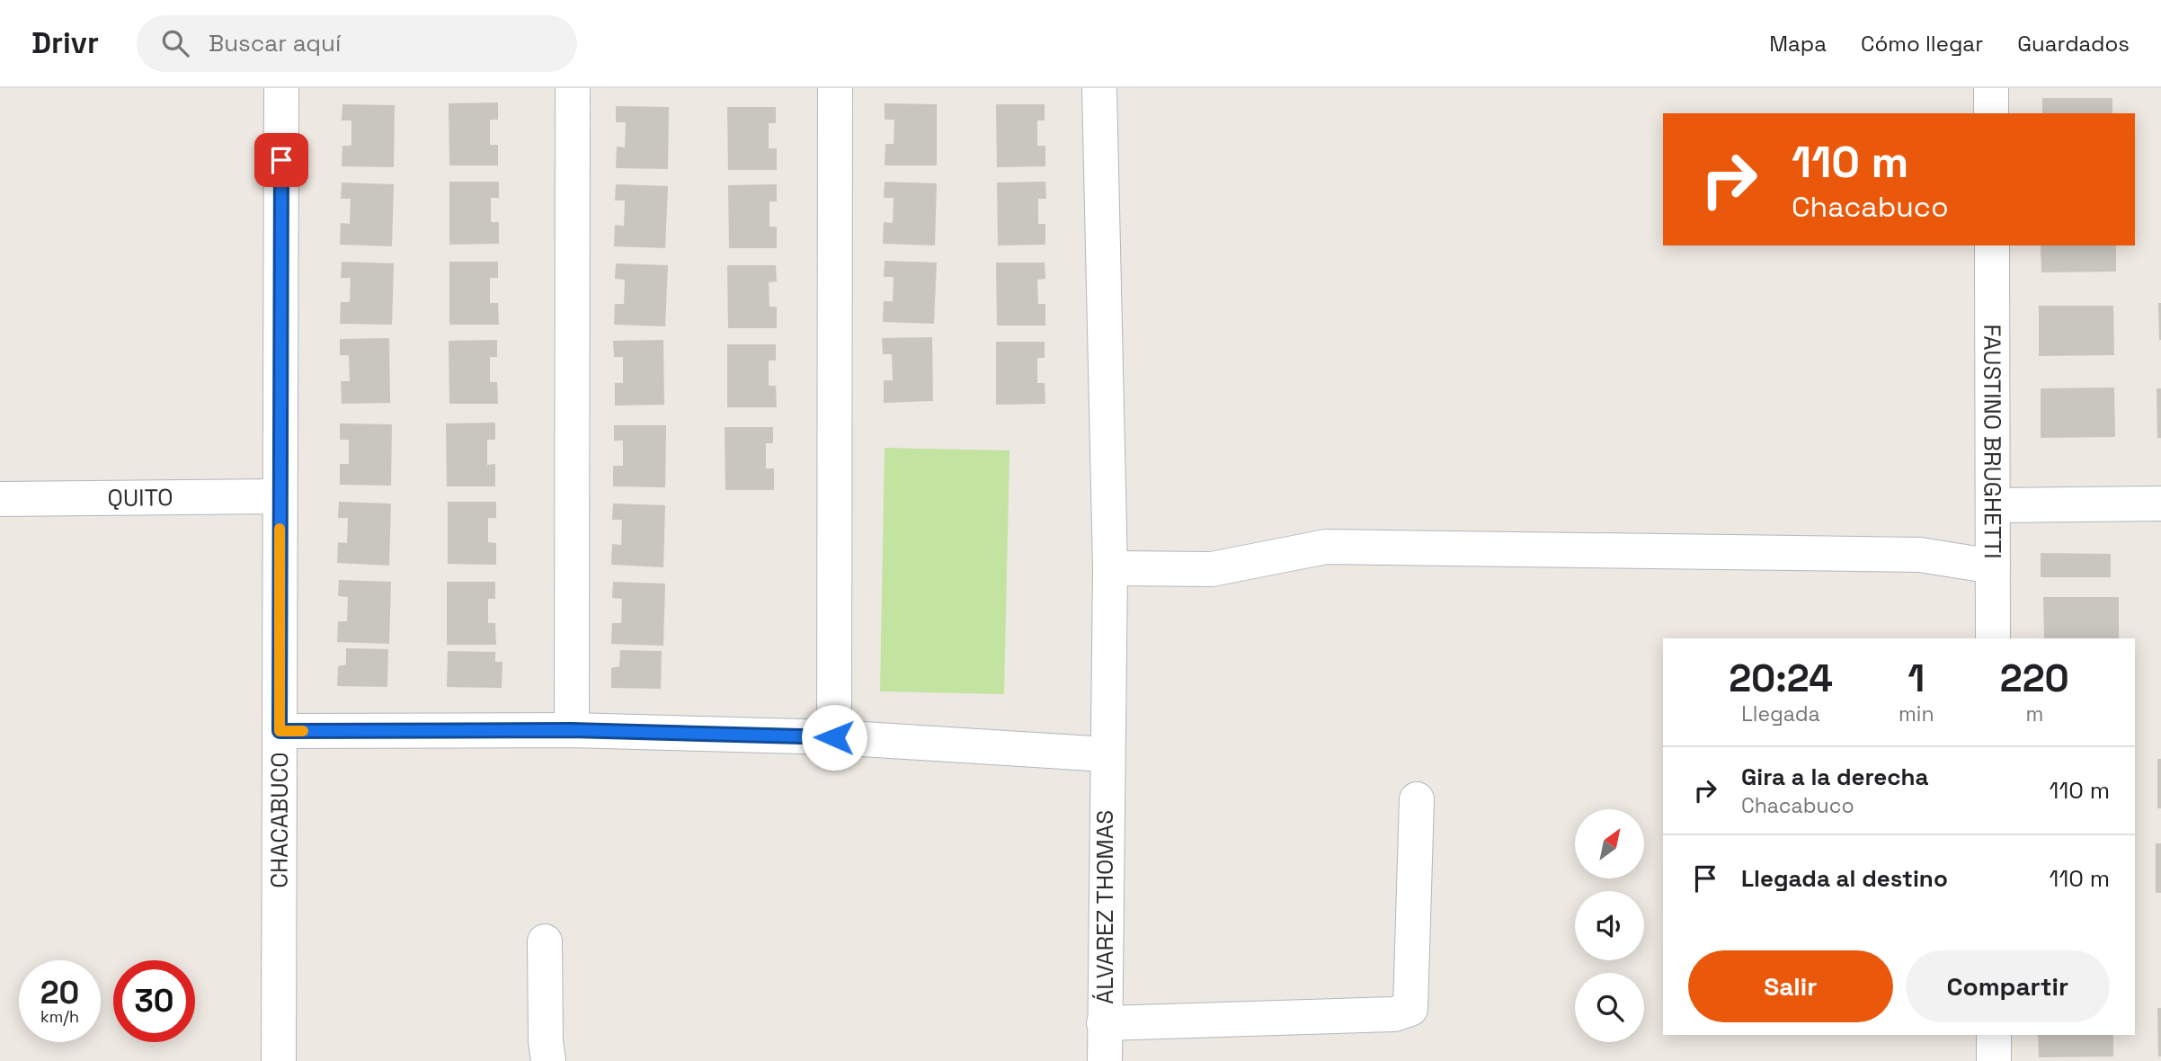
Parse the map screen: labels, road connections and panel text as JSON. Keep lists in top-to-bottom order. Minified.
{"streets":{"street":["FAUSTINO BRUGHETTI","QUITO","CHACABUCO","ÁLVAREZ THOMAS"]},"crossings":[["QUITO","CHACABUCO"]],"north":"top right","page":{"header":"Drivr","search":"Buscar aquí","nav":["Mapa","Cómo llegar","Guardados"],"turn":["110 m","Chacabuco"],"eta":["20:24","Llegada","1","min","220","m"],"list":[{"name":"Gira a la derecha","note":"Chacabuco","value":"110 m"},{"name":"Llegada al destino","value":"110 m"}],"buttons":["Salir","Compartir"],"speed":"20 km/h","limit":"30"}}
